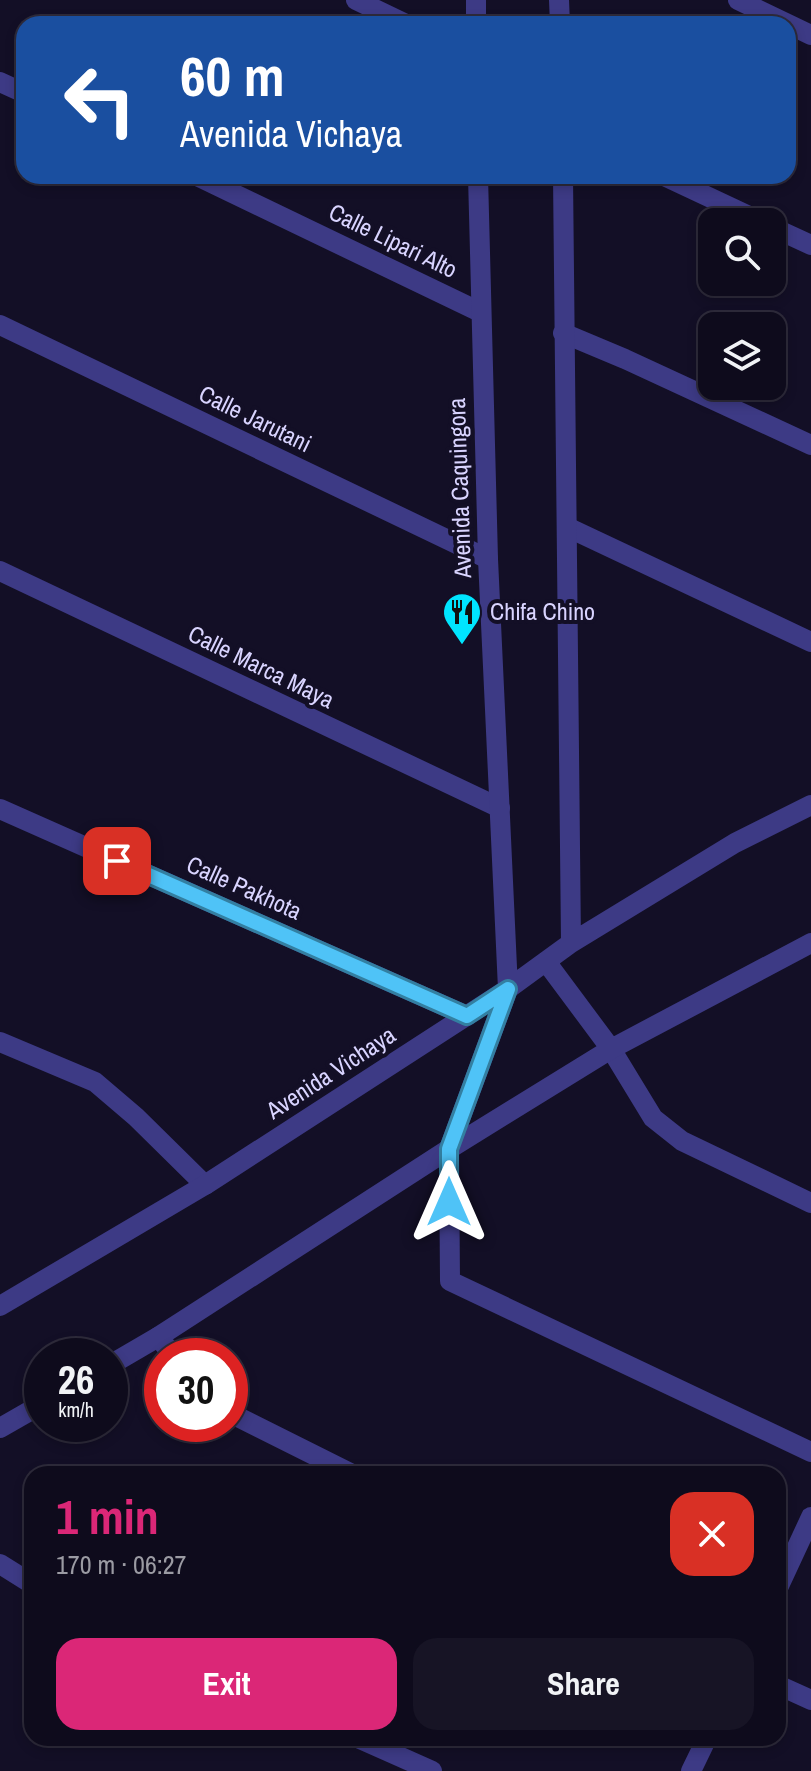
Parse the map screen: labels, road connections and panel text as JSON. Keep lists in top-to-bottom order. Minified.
{"streets":{"street":["Calle Lipari Alto","Calle Jarutani","Avenida Caquingora","Calle Marca Maya","Calle Pakhota","Avenida Vichaya"]},"crossings":[["Calle Lipari Alto","Avenida Caquingora"],["Calle Jarutani","Avenida Caquingora"],["Avenida Caquingora","Calle Marca Maya"],["Avenida Caquingora","Avenida Vichaya"],["Calle Pakhota","Avenida Vichaya"]],"places":{"restaurant":["Chifa Chino"]},"page":{"turn":["60 m","Avenida Vichaya"],"speed":"26 km/h","limit":"30","heading":["1 min","170 m · 06:27"],"buttons":["Exit","Share"]}}
